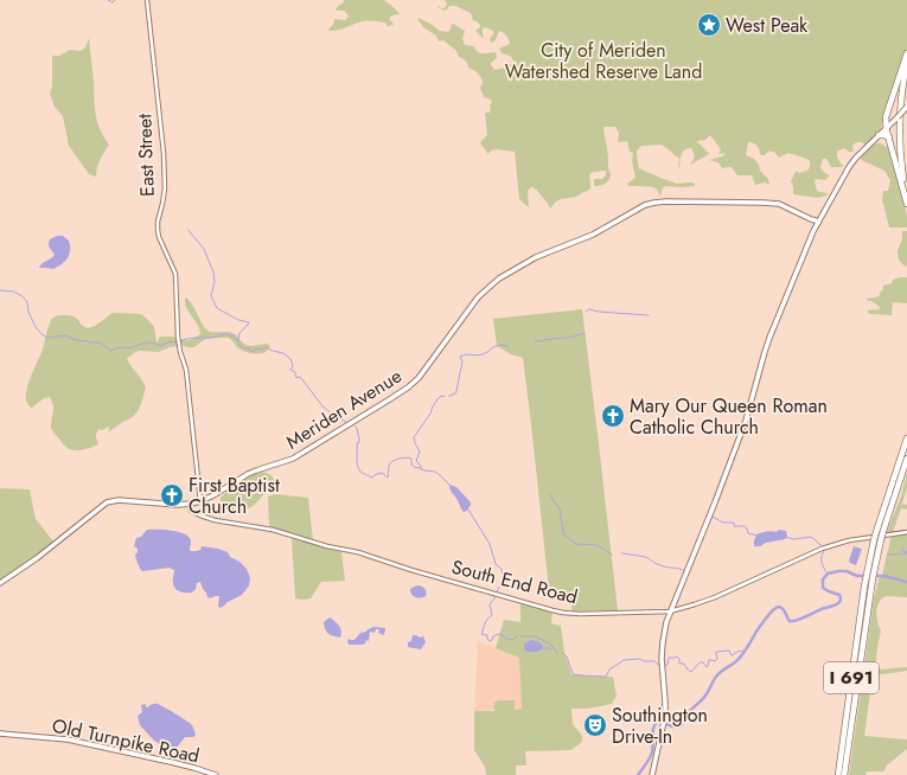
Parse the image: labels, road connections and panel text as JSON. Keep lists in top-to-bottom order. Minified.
{"streets":{"highway":["I 691"],"main road":["Meriden Avenue","Old Turnpike Road"],"street":["East Street","South End Road"]},"crossings":[["East Street","Meriden Avenue"],["Meriden Avenue","South End Road"]],"parks":["City of Meriden Watershed Reserve Land"],"places":{"place":["West Peak"],"church":["Mary Our Queen Roman Catholic Church","First Baptist Church"],"theatre":["Southington Drive-In"]}}
